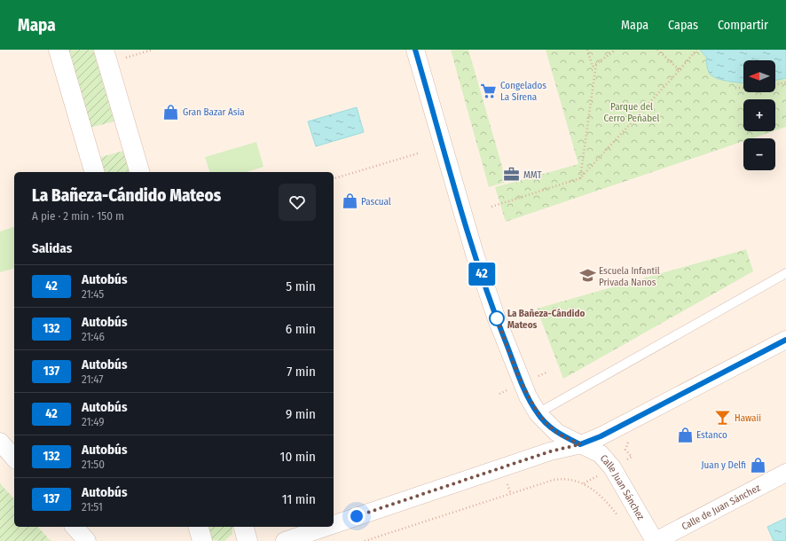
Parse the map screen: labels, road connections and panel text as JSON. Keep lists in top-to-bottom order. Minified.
{"streets":{"street":["Calle Juan Sánchez","Calle de Juan Sánchez"]},"crossings":[["Calle Juan Sánchez","Calle de Juan Sánchez"]],"parks":["Parque del Cerro Peñabel"],"places":{"supermarket":["Congelados La Sirena"],"shop":["Gran Bazar Asia","Pascual","Estanco","Juan y Delfi"],"office":["MMT"],"school or university":["Escuela Infantil Privada Nanos"],"other":["La Bañeza-Cándido Mateos"],"bar":["Hawaii"]},"lines":["bus line 42"],"north":"left","page":{"header":"Mapa","nav":["Mapa","Capas","Compartir"],"on_map":"42","map_buttons":["+","−"],"heading":[["La Bañeza-Cándido Mateos","A pie · 2 min · 150 m"],"Salidas"],"list":[{"mark":"42","name":"Autobús","note":"21:45","value":"5 min"},{"mark":"132","name":"Autobús","note":"21:46","value":"6 min"},{"mark":"137","name":"Autobús","note":"21:47","value":"7 min"},{"mark":"42","name":"Autobús","note":"21:49","value":"9 min"},{"mark":"132","name":"Autobús","note":"21:50","value":"10 min"},{"mark":"137","name":"Autobús","note":"21:51","value":"11 min"}]}}
